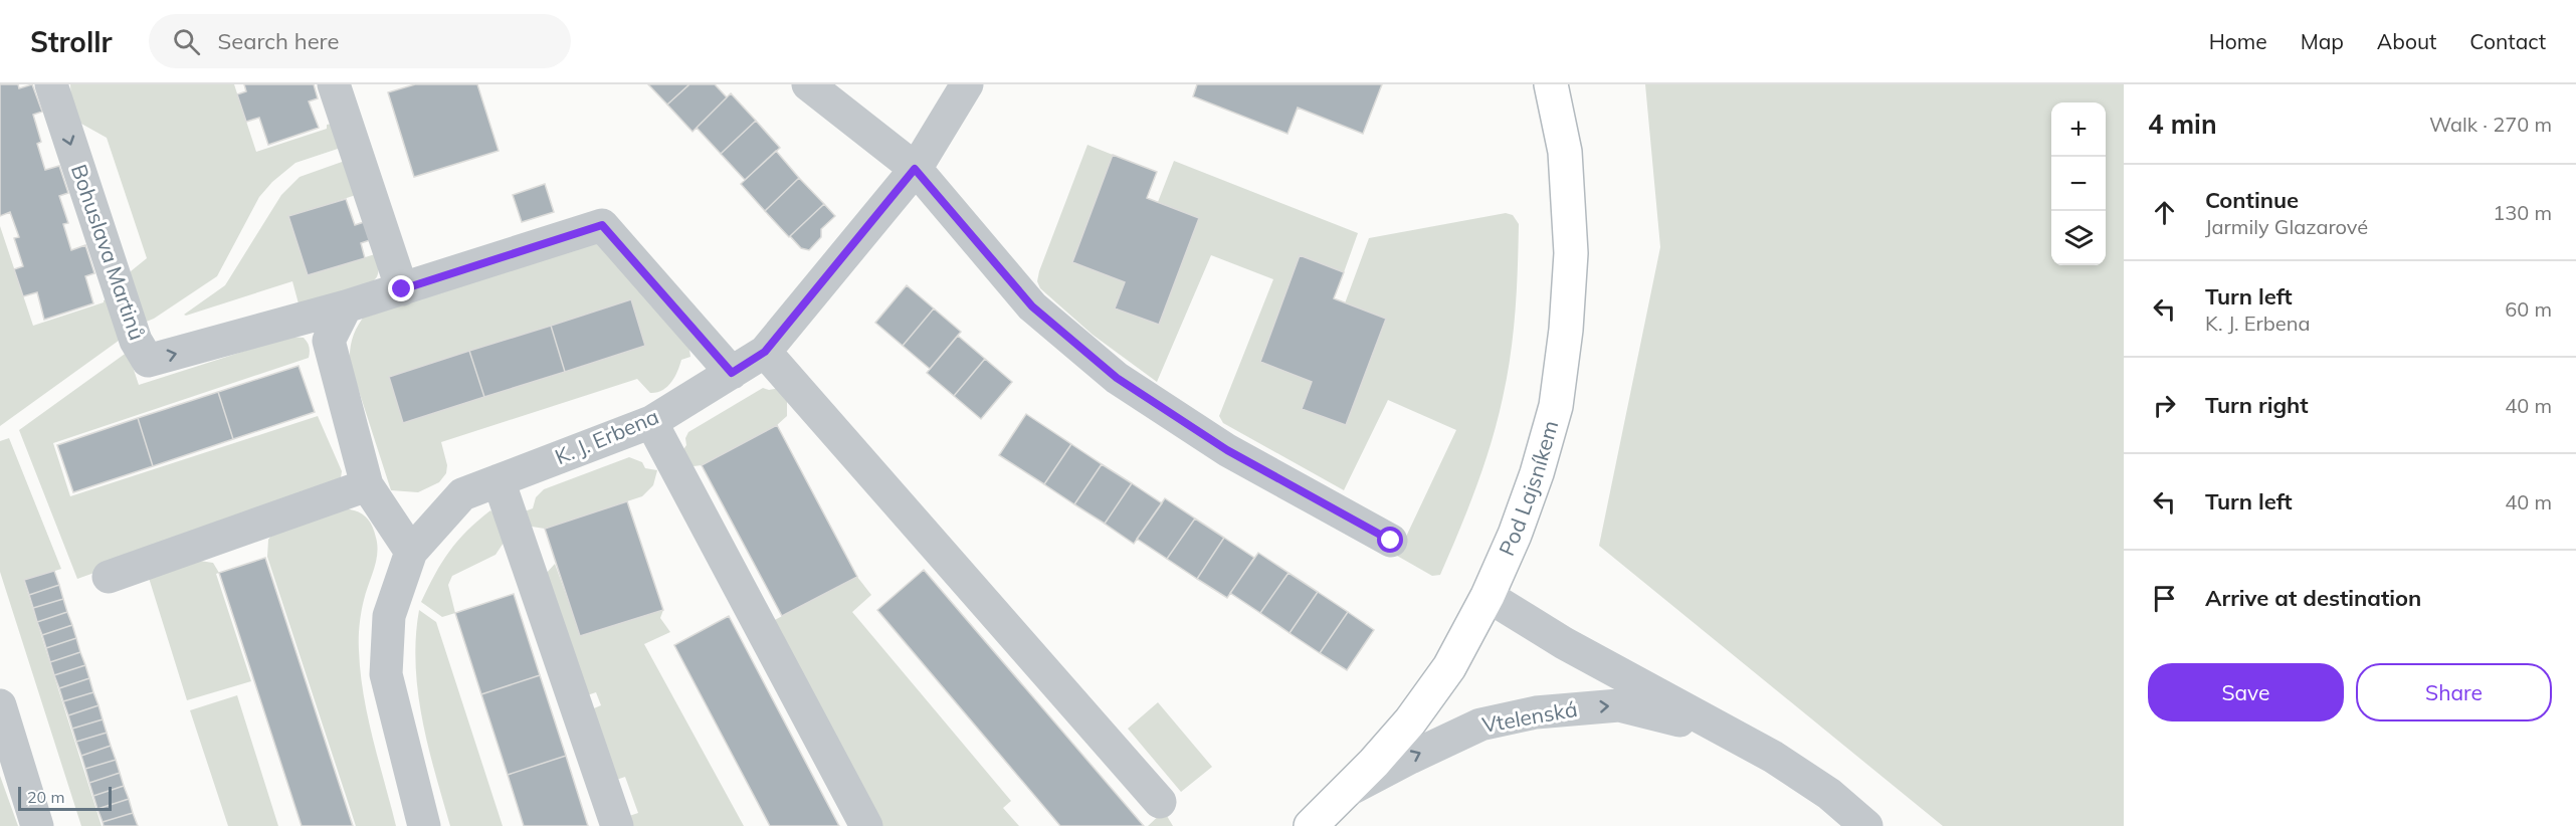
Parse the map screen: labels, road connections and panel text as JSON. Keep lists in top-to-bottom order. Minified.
{"streets":{"street":["Bohuslava Martinů","K. J. Erbena","Pod Lajsníkem","Vtelenská"]},"crossings":[["Pod Lajsníkem","Vtelenská"]],"one_way":["Vtelenská"],"scale_bar":"20 m","page":{"header":"Strollr","search":"Search here","nav":["Home","Map","About","Contact"],"heading":["4 min","Walk · 270 m"],"map_buttons":["+","−"],"list":[["Continue","Jarmily Glazarové","130 m"],["Turn left","K. J. Erbena","60 m"],["Turn right","40 m"],["Turn left","40 m"],"Arrive at destination"],"buttons":["Save","Share"],"scale":"20 m"}}
